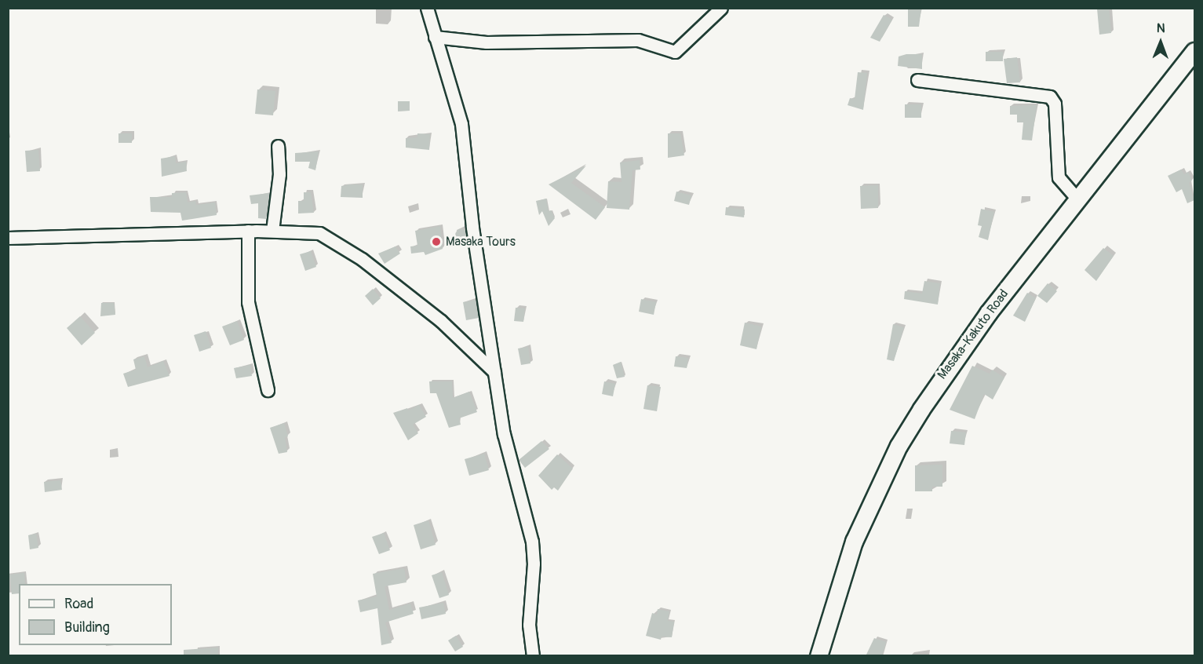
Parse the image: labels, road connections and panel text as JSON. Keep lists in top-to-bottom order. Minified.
{"streets":{"highway":["Masaka-Kakuto Road"]},"places":["Masaka Tours"],"legend":["Road","Building"],"north":"top"}
